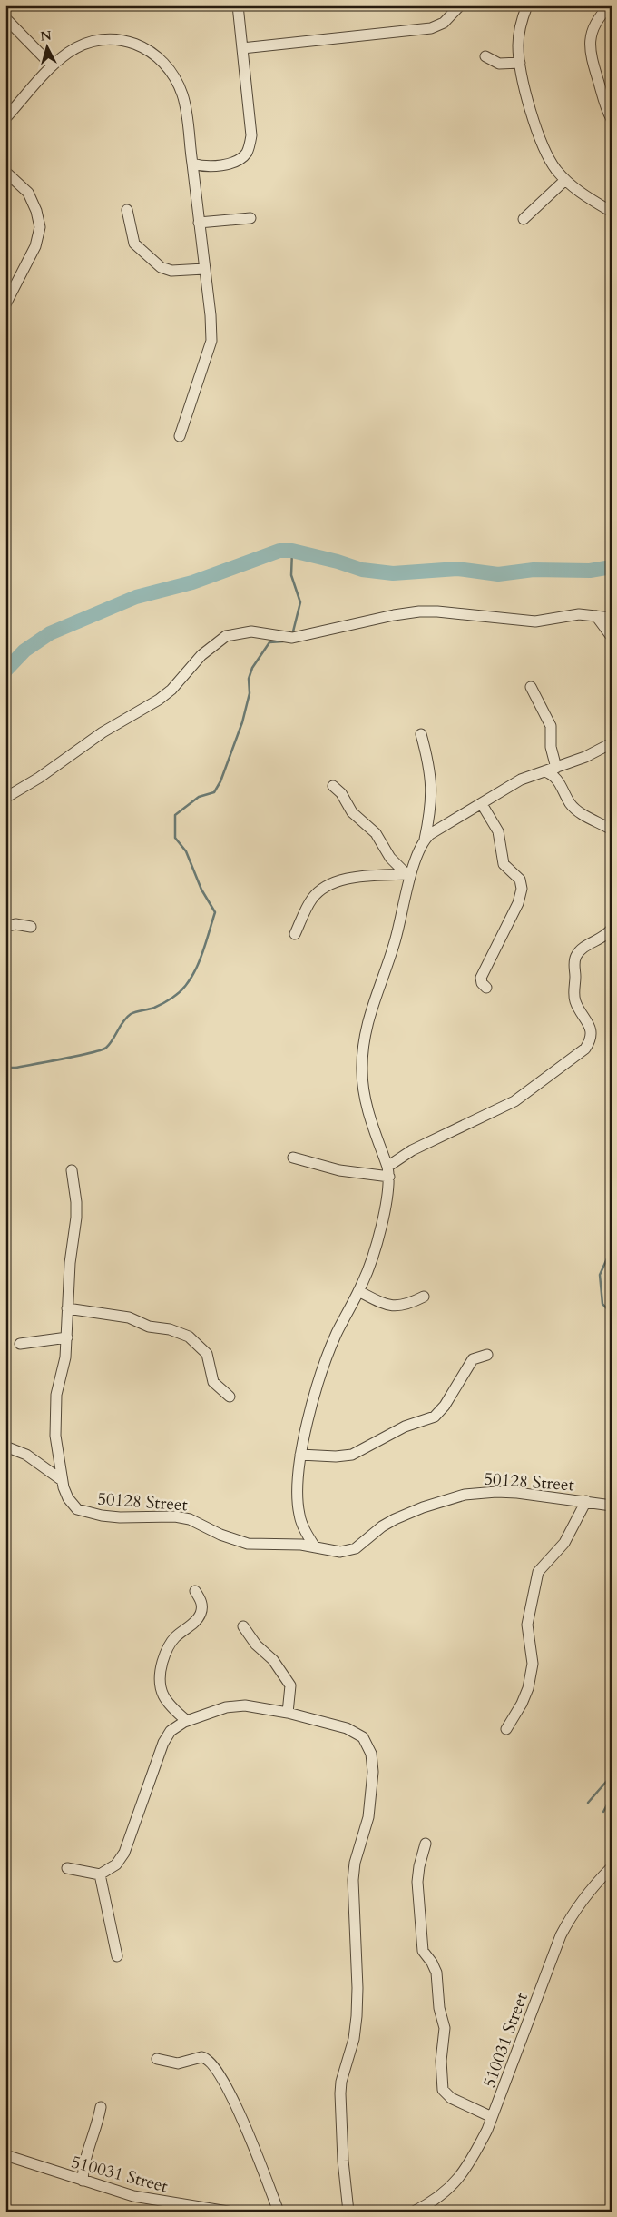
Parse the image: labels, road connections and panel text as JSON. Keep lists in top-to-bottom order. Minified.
{"streets":{"street":["50128 Street","510031 Street"]},"north":"top"}
